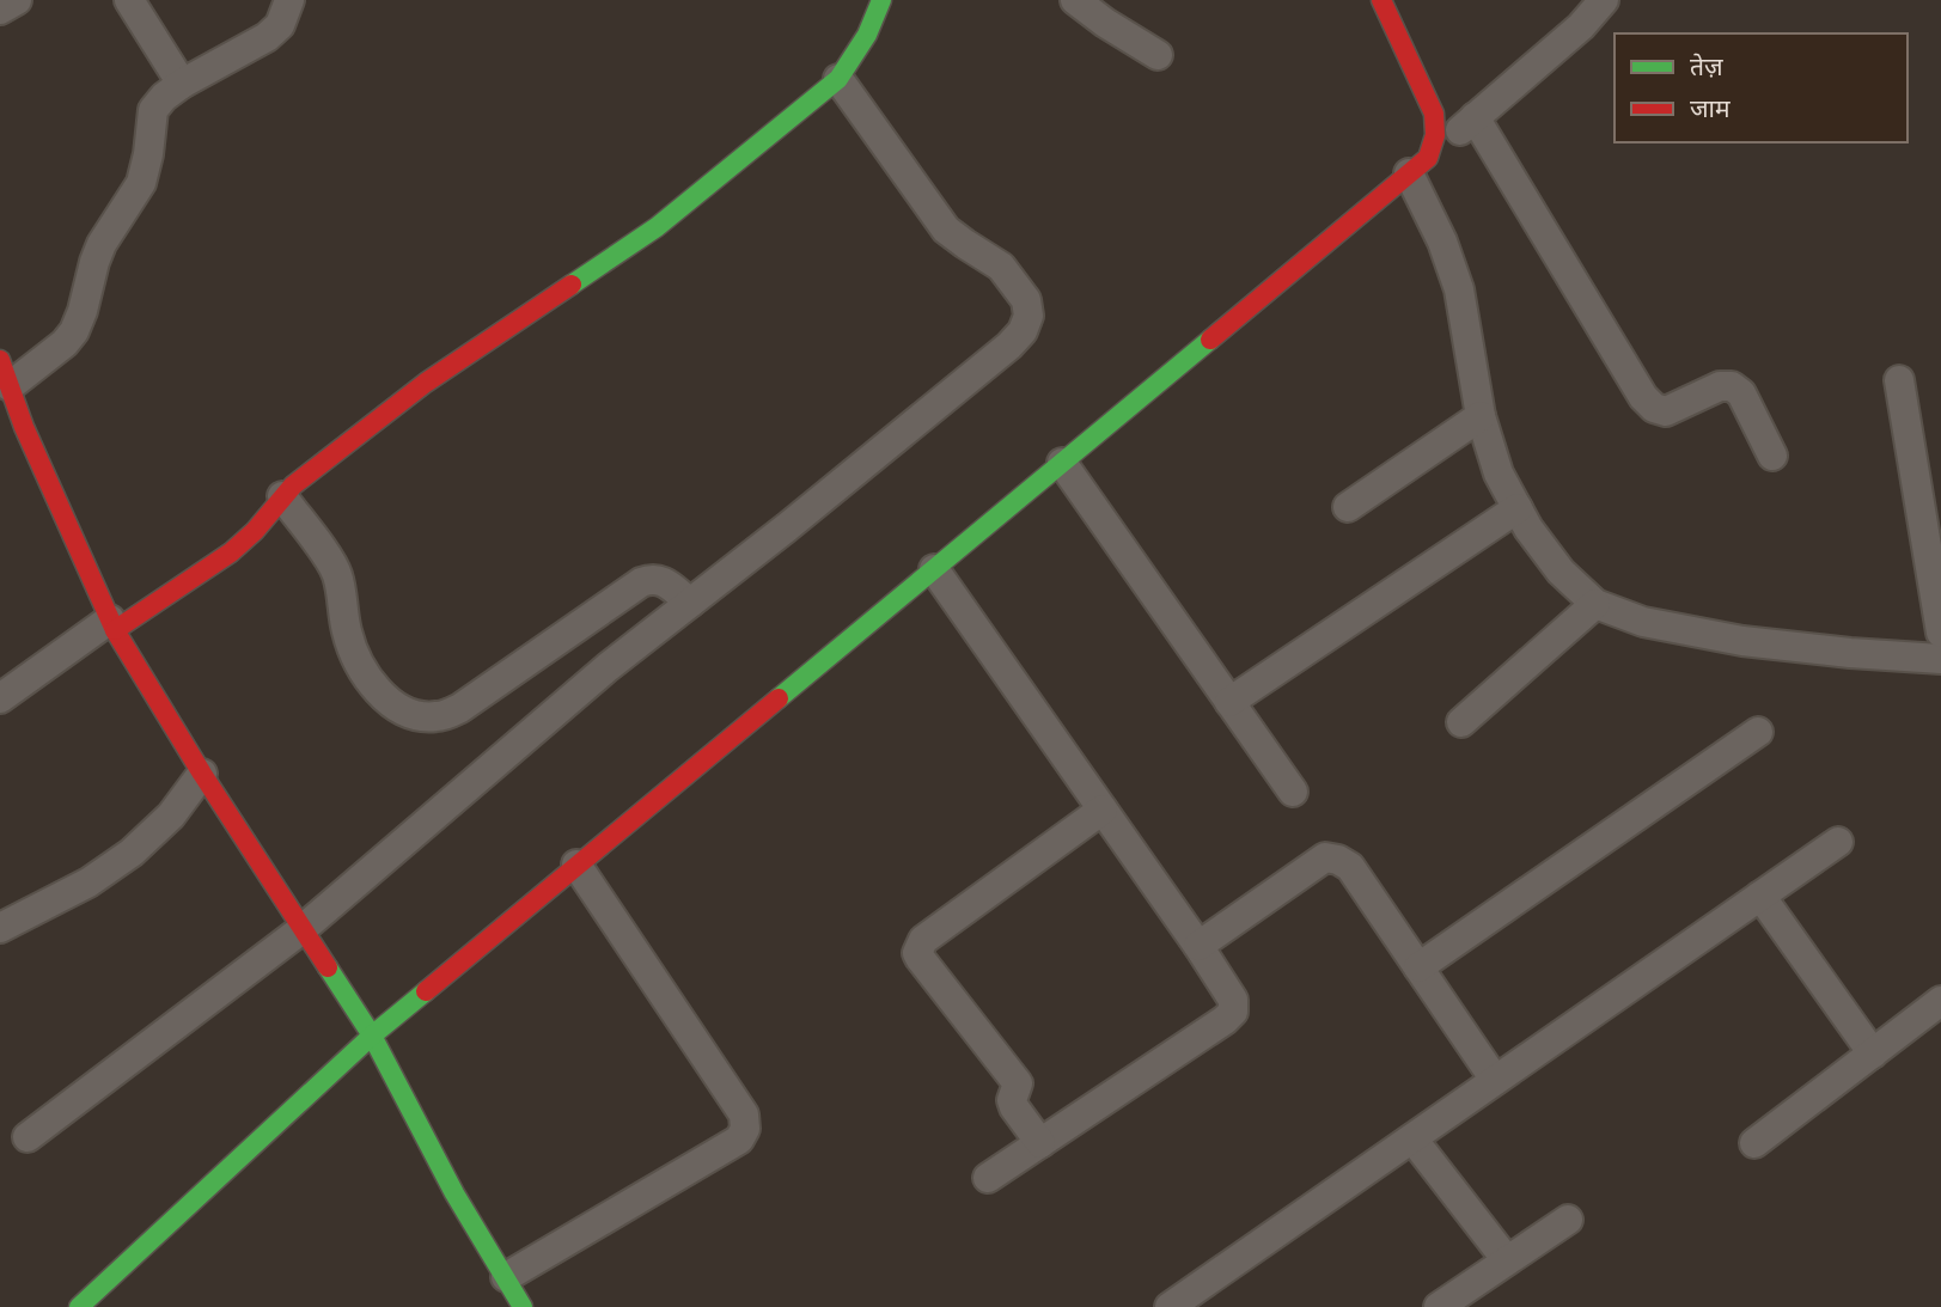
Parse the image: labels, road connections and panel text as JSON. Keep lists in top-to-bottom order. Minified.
{"legend":["तेज़","जाम"]}
